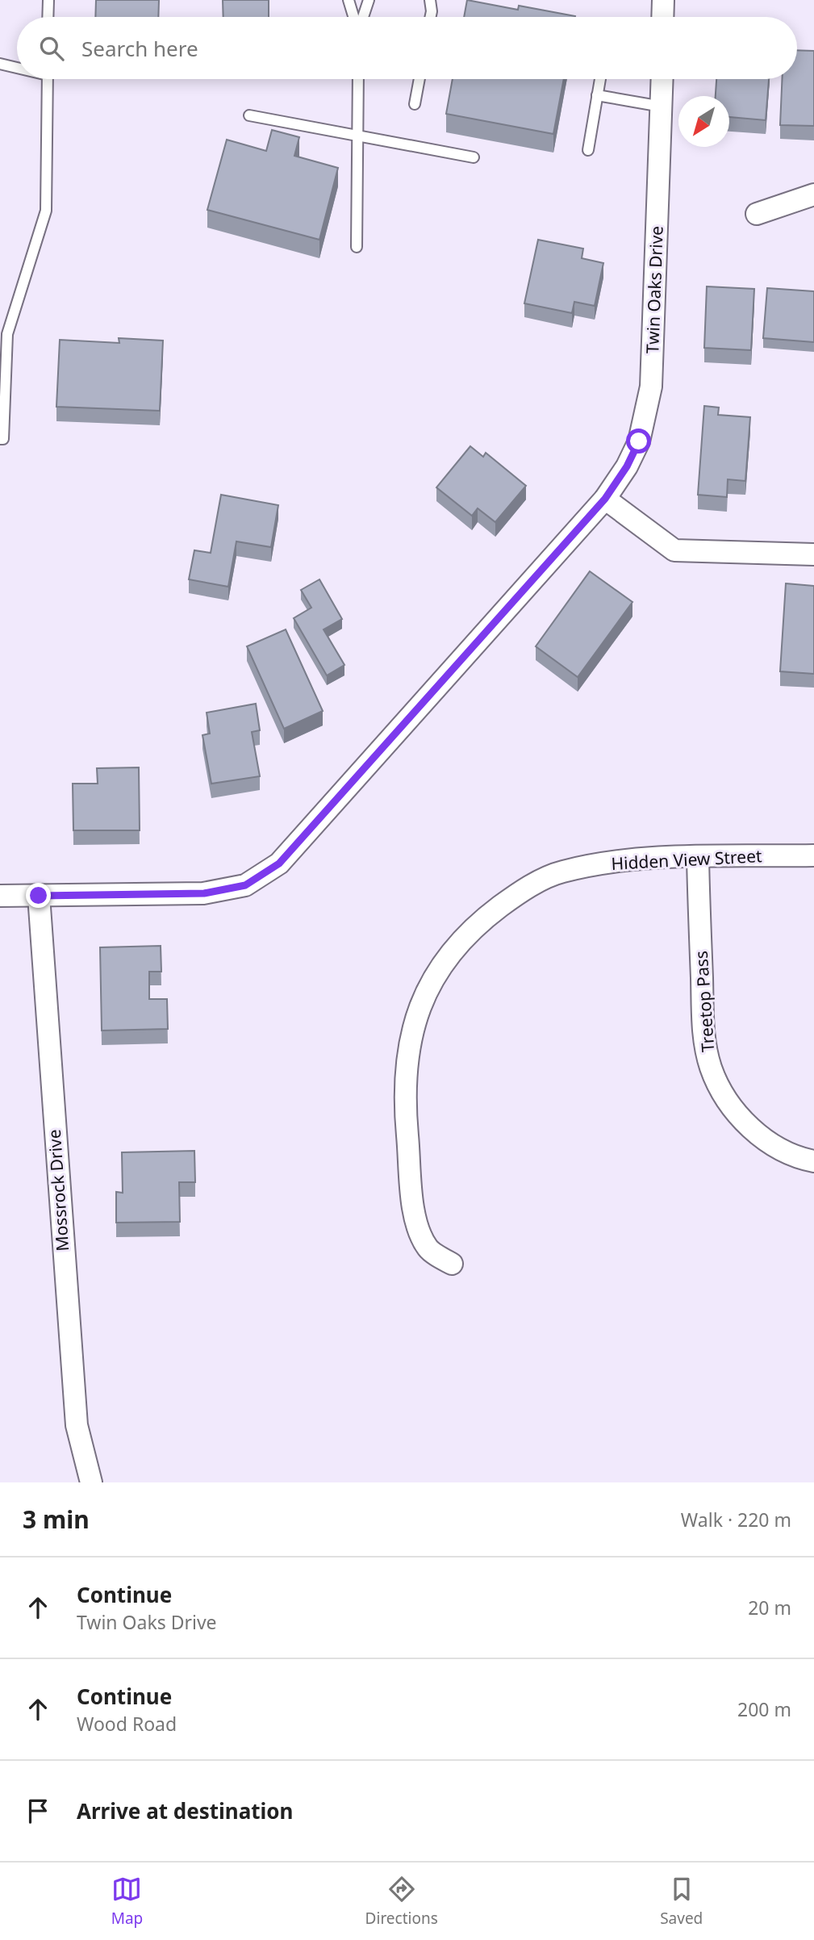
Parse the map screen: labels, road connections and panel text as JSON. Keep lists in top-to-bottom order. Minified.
{"streets":{"street":["Twin Oaks Drive","Hidden View Street","Treetop Pass","Mossrock Drive"]},"crossings":[["Twin Oaks Drive","Mossrock Drive"],["Hidden View Street","Treetop Pass"]],"north":"bottom left","page":{"search":"Search here","heading":["3 min","Walk · 220 m"],"list":[["Continue","Twin Oaks Drive","20 m"],["Continue","Wood Road","200 m"],"Arrive at destination"],"nav":["Map","Directions","Saved"]}}
